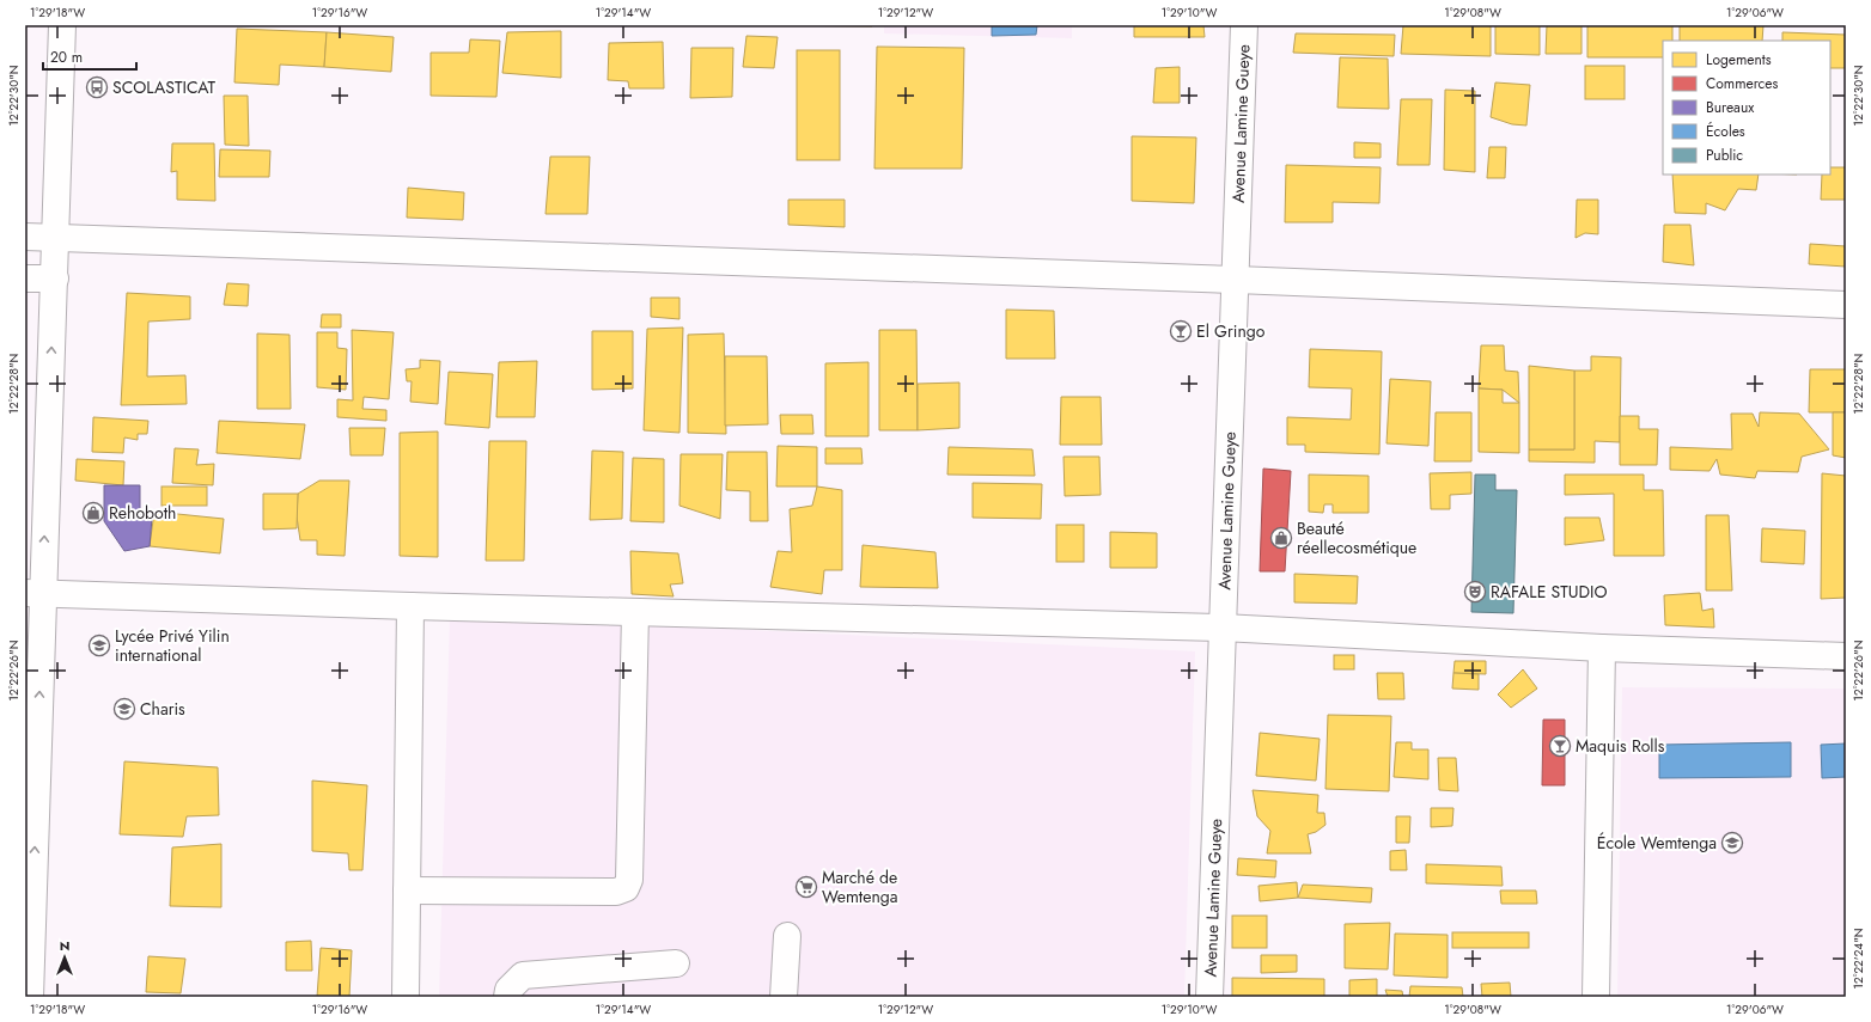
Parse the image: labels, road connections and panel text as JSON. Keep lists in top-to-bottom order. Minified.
{"streets":{"street":["Avenue Lamine Gueye"]},"places":{"bus stop":["SCOLASTICAT"],"bar":["El Gringo","Maquis Rolls"],"shop":["Rehoboth","Beauté réellecosmétique"],"theatre":["RAFALE STUDIO"],"school or university":["Lycée Privé Yilin international","Charis","École Wemtenga"],"supermarket":["Marché de Wemtenga"]},"legend":["Logements","Commerces","Bureaux","Écoles","Public"],"scale_bar":"20 m","north":"top","coordinates":["1°29'18\"W","1°29'16\"W","1°29'14\"W","1°29'12\"W","1°29'10\"W","1°29'08\"W","1°29'06\"W","12°22'30\"N","12°22'28\"N","12°22'26\"N","12°22'24\"N"]}
